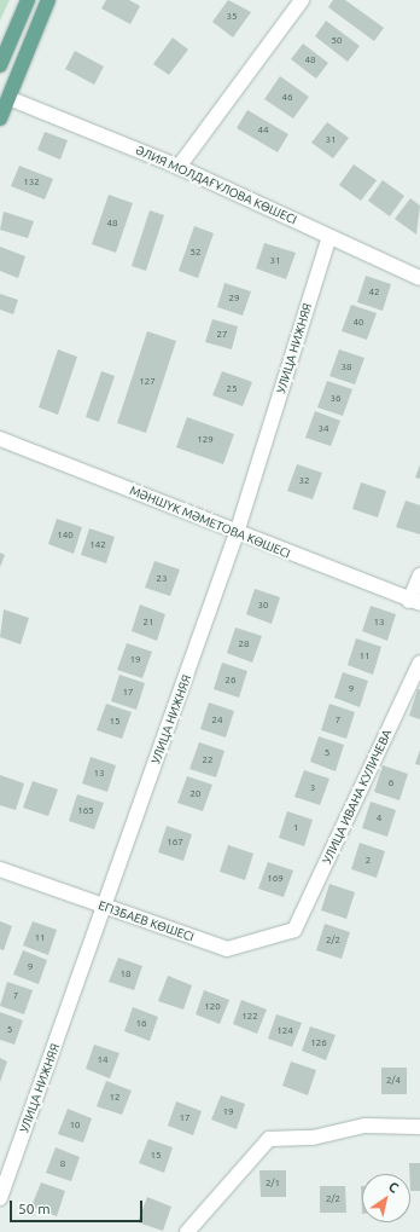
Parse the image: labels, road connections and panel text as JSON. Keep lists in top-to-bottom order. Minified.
{"streets":{"street":["ӘЛИЯ МОЛДАҒҰЛОВА КӨШЕСІ","УЛИЦА НИЖНЯЯ","МӘНШҮК МӘМЕТОВА КӨШЕСІ","УЛИЦА ИВАНА КУЛИЧЕВА","ЕГІЗБАЕВ КӨШЕСІ"]},"crossings":[["ӘЛИЯ МОЛДАҒҰЛОВА КӨШЕСІ","УЛИЦА НИЖНЯЯ"],["УЛИЦА НИЖНЯЯ","МӘНШҮК МӘМЕТОВА КӨШЕСІ"],["УЛИЦА НИЖНЯЯ","ЕГІЗБАЕВ КӨШЕСІ"],["УЛИЦА ИВАНА КУЛИЧЕВА","ЕГІЗБАЕВ КӨШЕСІ"]],"house_numbers":["35","50","48","46","44","31","132","48","52","31","42","29","40","27","38","127","25","36","34","129","32","140","142","23","30","21","13","28","11","19","26","9","17","24","7","15","5","22","13","6","3","20","165","4","1","167","2","169","11","2/2","9","18","7","120","122","16","5","124","126","14","2/4","12","19","17","10","15","8","2/1","2/2"],"scale_bar":"50 m","north":"top right"}
